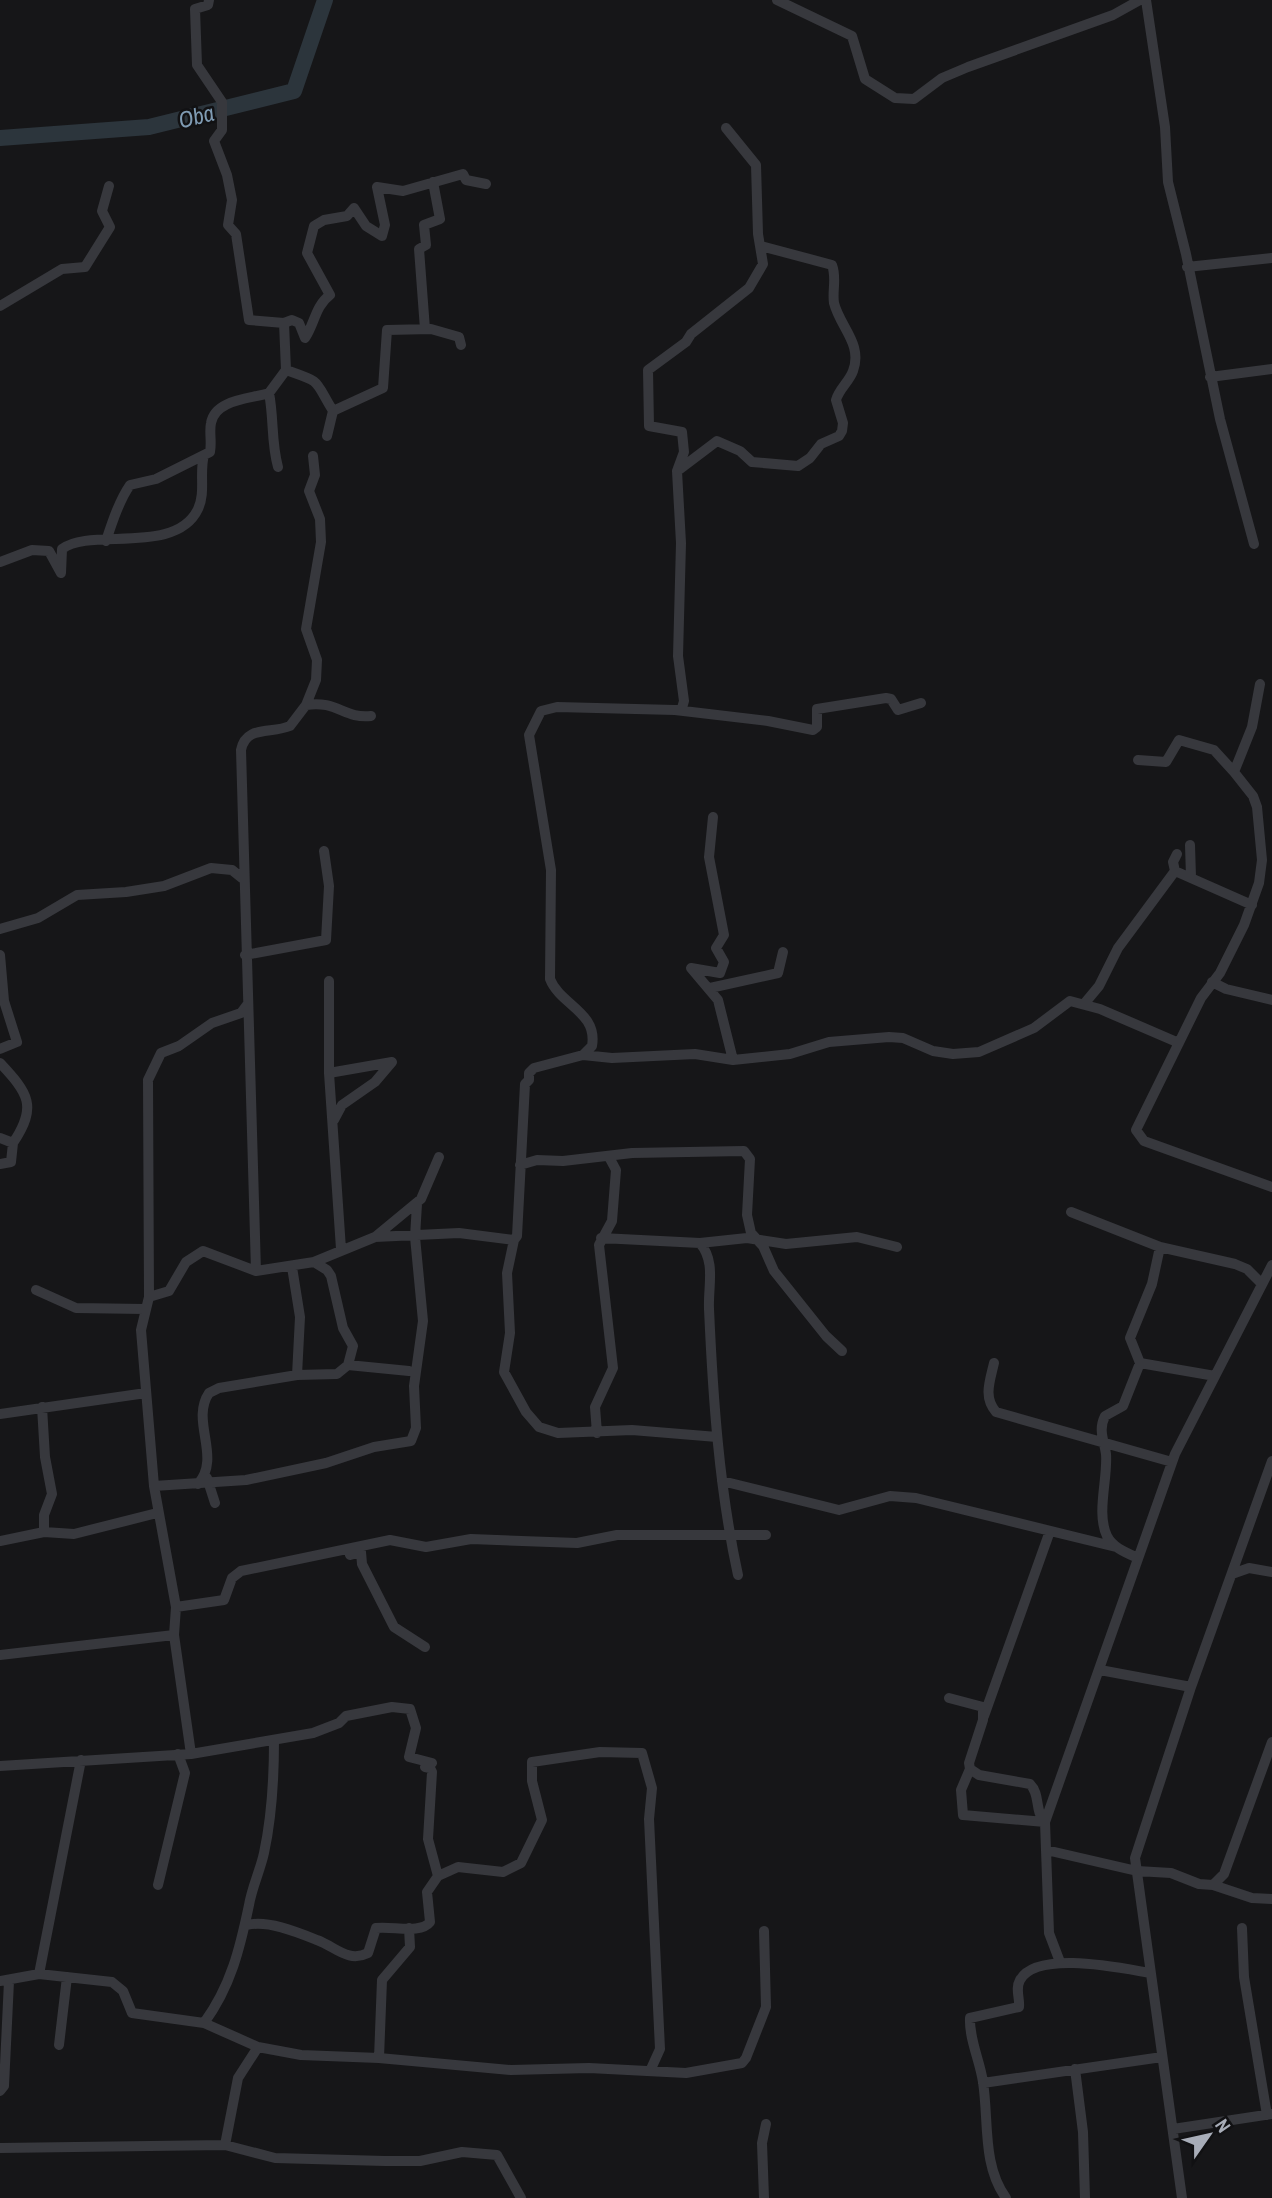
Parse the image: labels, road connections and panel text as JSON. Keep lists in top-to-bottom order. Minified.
{"water":["Oba"],"north":"top right"}
